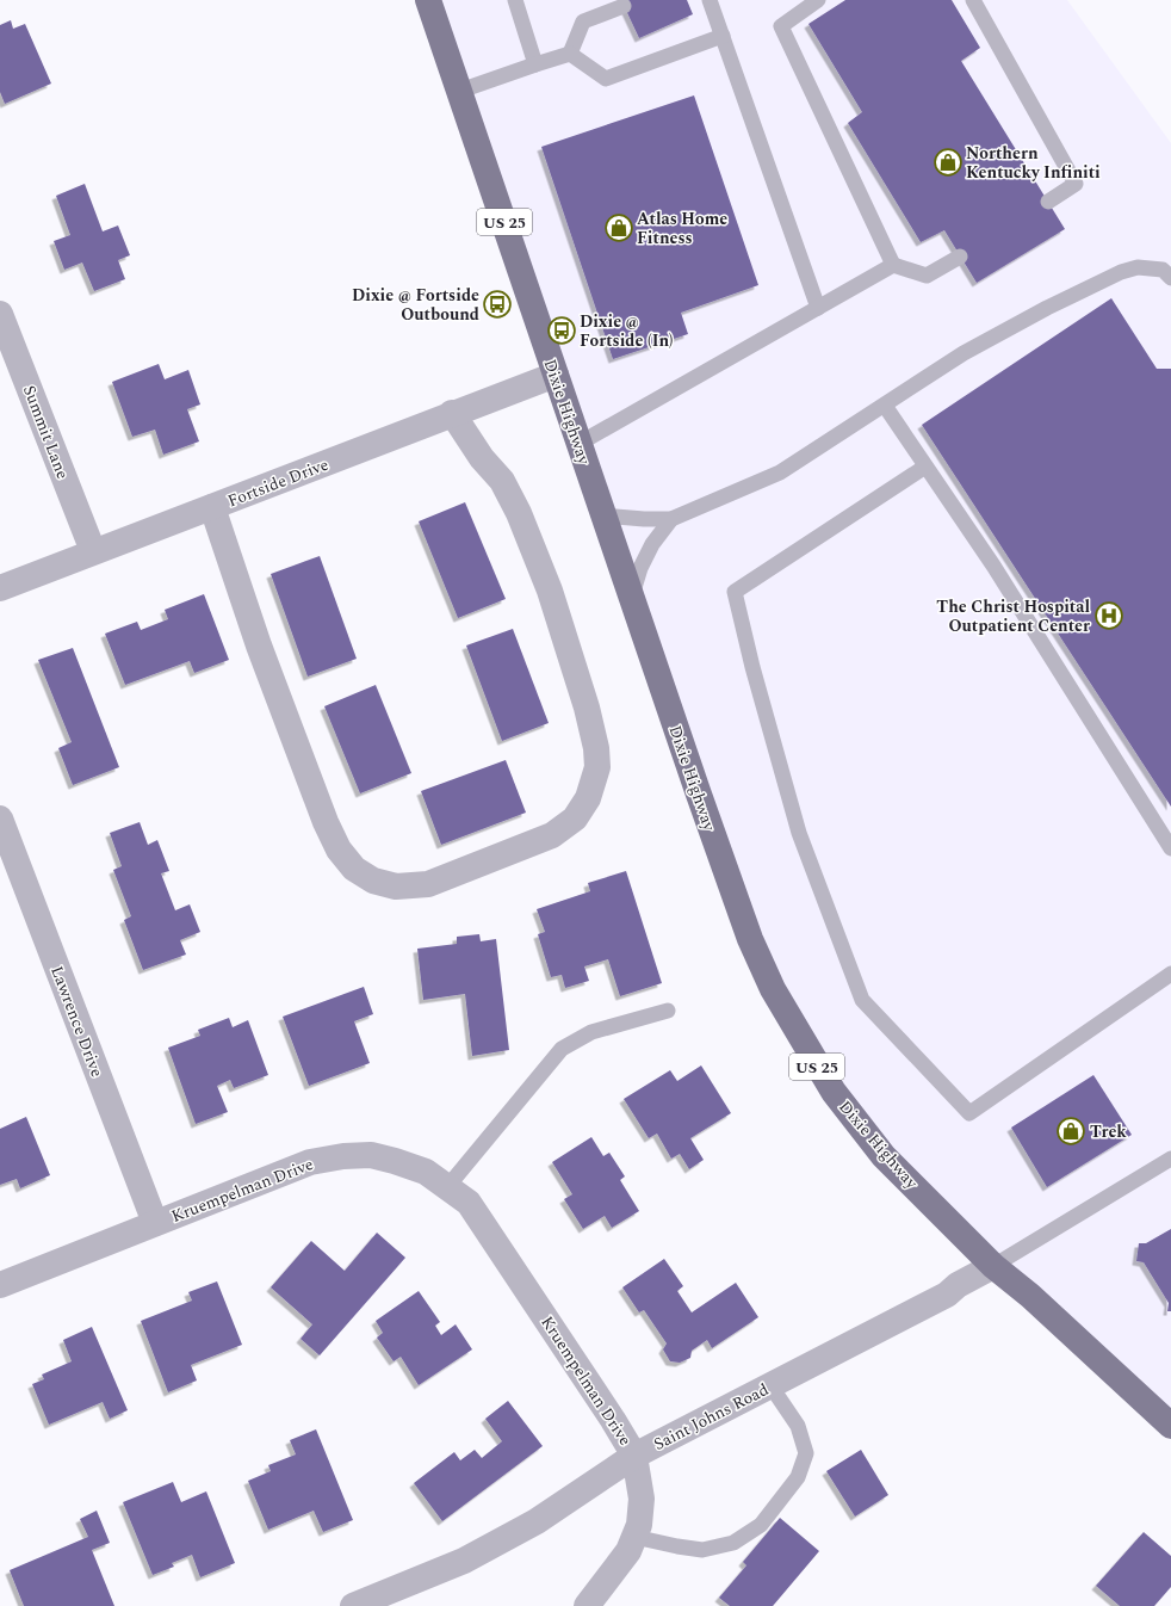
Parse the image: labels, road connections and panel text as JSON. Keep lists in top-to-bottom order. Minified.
{"streets":{"main road":["US 25","Dixie Highway"],"street":["Summit Lane","Fortside Drive","Lawrence Drive","Kruempelman Drive","Saint Johns Road"]},"crossings":[["Dixie Highway","Fortside Drive"],["Dixie Highway","Saint Johns Road"],["Summit Lane","Fortside Drive"],["Lawrence Drive","Kruempelman Drive"],["Kruempelman Drive","Saint Johns Road"]],"places":{"shop":["Northern Kentucky Infiniti","Atlas Home Fitness","Trek"],"bus stop":["Dixie @ Fortside Outbound","Dixie @ Fortside (In)"],"hospital":["The Christ Hospital Outpatient Center"]}}
